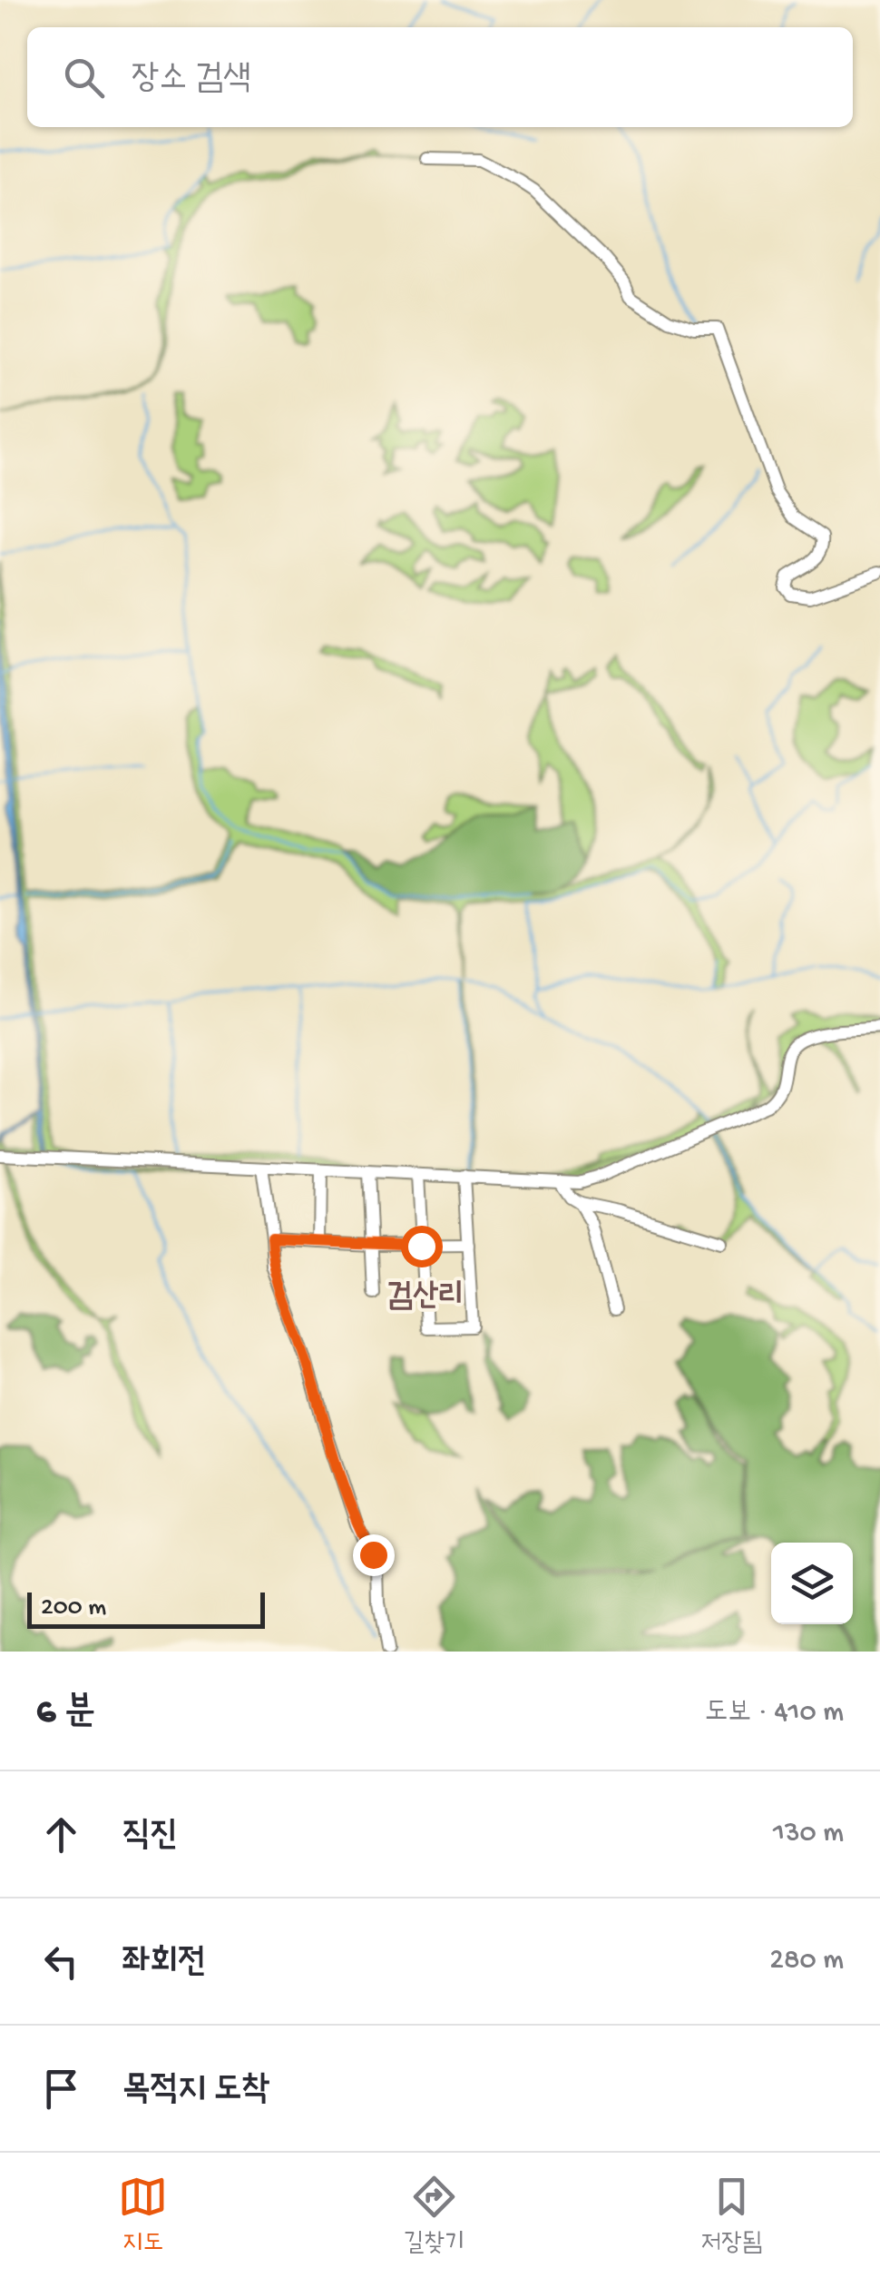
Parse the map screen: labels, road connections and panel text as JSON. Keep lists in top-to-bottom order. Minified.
{"districts":["검산리"],"scale_bar":"200 m","page":{"search":"장소 검색","scale":"200 m","heading":["6 분","도보 · 410 m"],"list":[["직진","130 m"],["좌회전","280 m"],"목적지 도착"],"nav":["지도","길찾기","저장됨"]}}
